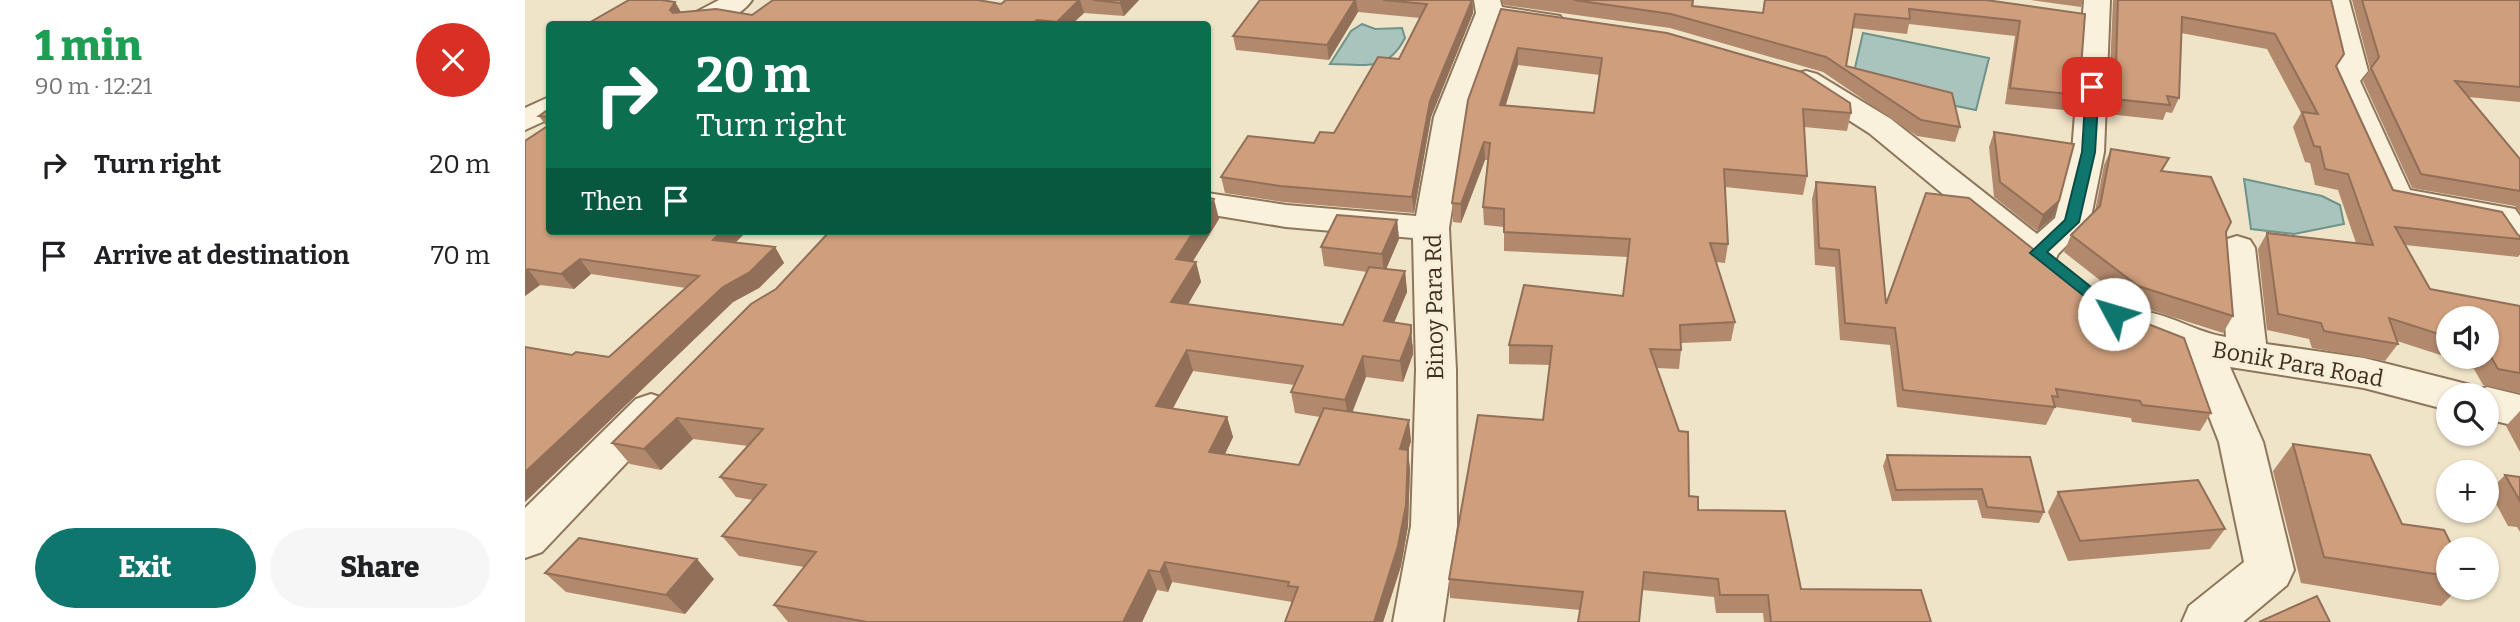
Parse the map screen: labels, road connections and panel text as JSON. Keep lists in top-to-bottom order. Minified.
{"streets":{"street":["Binoy Para Rd","Bonik Para Road"]},"page":{"heading":["1 min","90 m · 12:21"],"turn":["20 m","Turn right"],"list":[{"name":"Turn right","value":"20 m"},{"name":"Arrive at destination","value":"70 m"}],"then":"Then","map_buttons":["+","−"],"buttons":["Exit","Share"]}}
